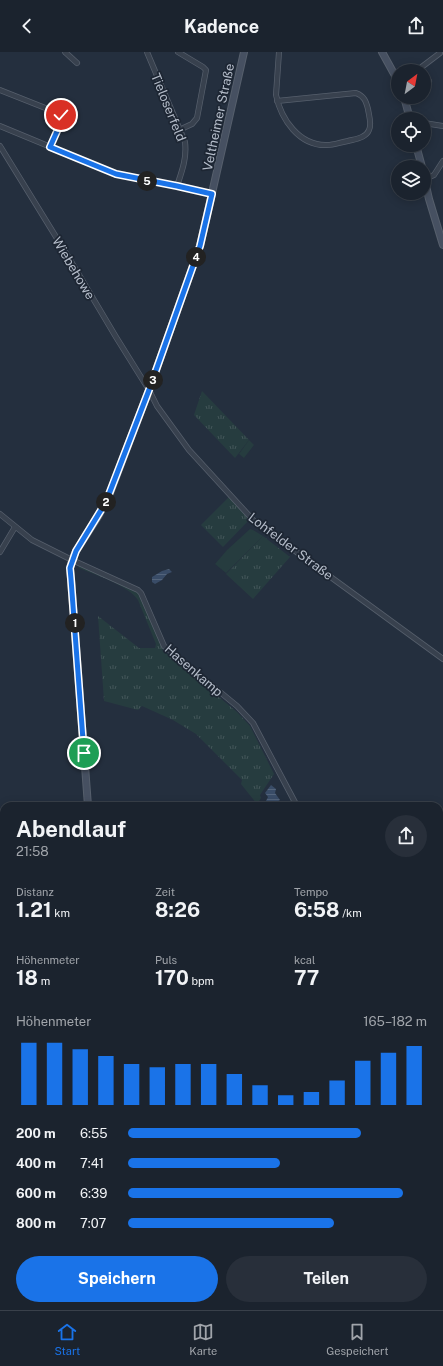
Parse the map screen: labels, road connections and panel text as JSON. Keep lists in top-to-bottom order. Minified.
{"streets":{"main road":["Veltheimer Straße"],"street":["Tieloserfeld","Wiebehowe","Lohfelder Straße","Hasenkamp"]},"crossings":[["Veltheimer Straße","Wiebehowe"],["Veltheimer Straße","Lohfelder Straße"],["Veltheimer Straße","Hasenkamp"],["Wiebehowe","Lohfelder Straße"]],"north":"top right","page":{"header":"Kadence","pins":["5","4","3","2","1"],"heading":["Abendlauf","21:58"],"stats":[["Distanz","1.21 km"],["Zeit","8:26"],["Tempo","6:58 /km"],["Höhenmeter","18 m"],["Puls","170 bpm"],["kcal","77"]],"chart":["Höhenmeter","165–182 m"],"list":[{"name":"200 m","note":"6:55"},{"name":"400 m","note":"7:41"},{"name":"600 m","note":"6:39"},{"name":"800 m","note":"7:07"}],"buttons":["Speichern","Teilen"],"tabs":["Start","Karte","Gespeichert"]}}
